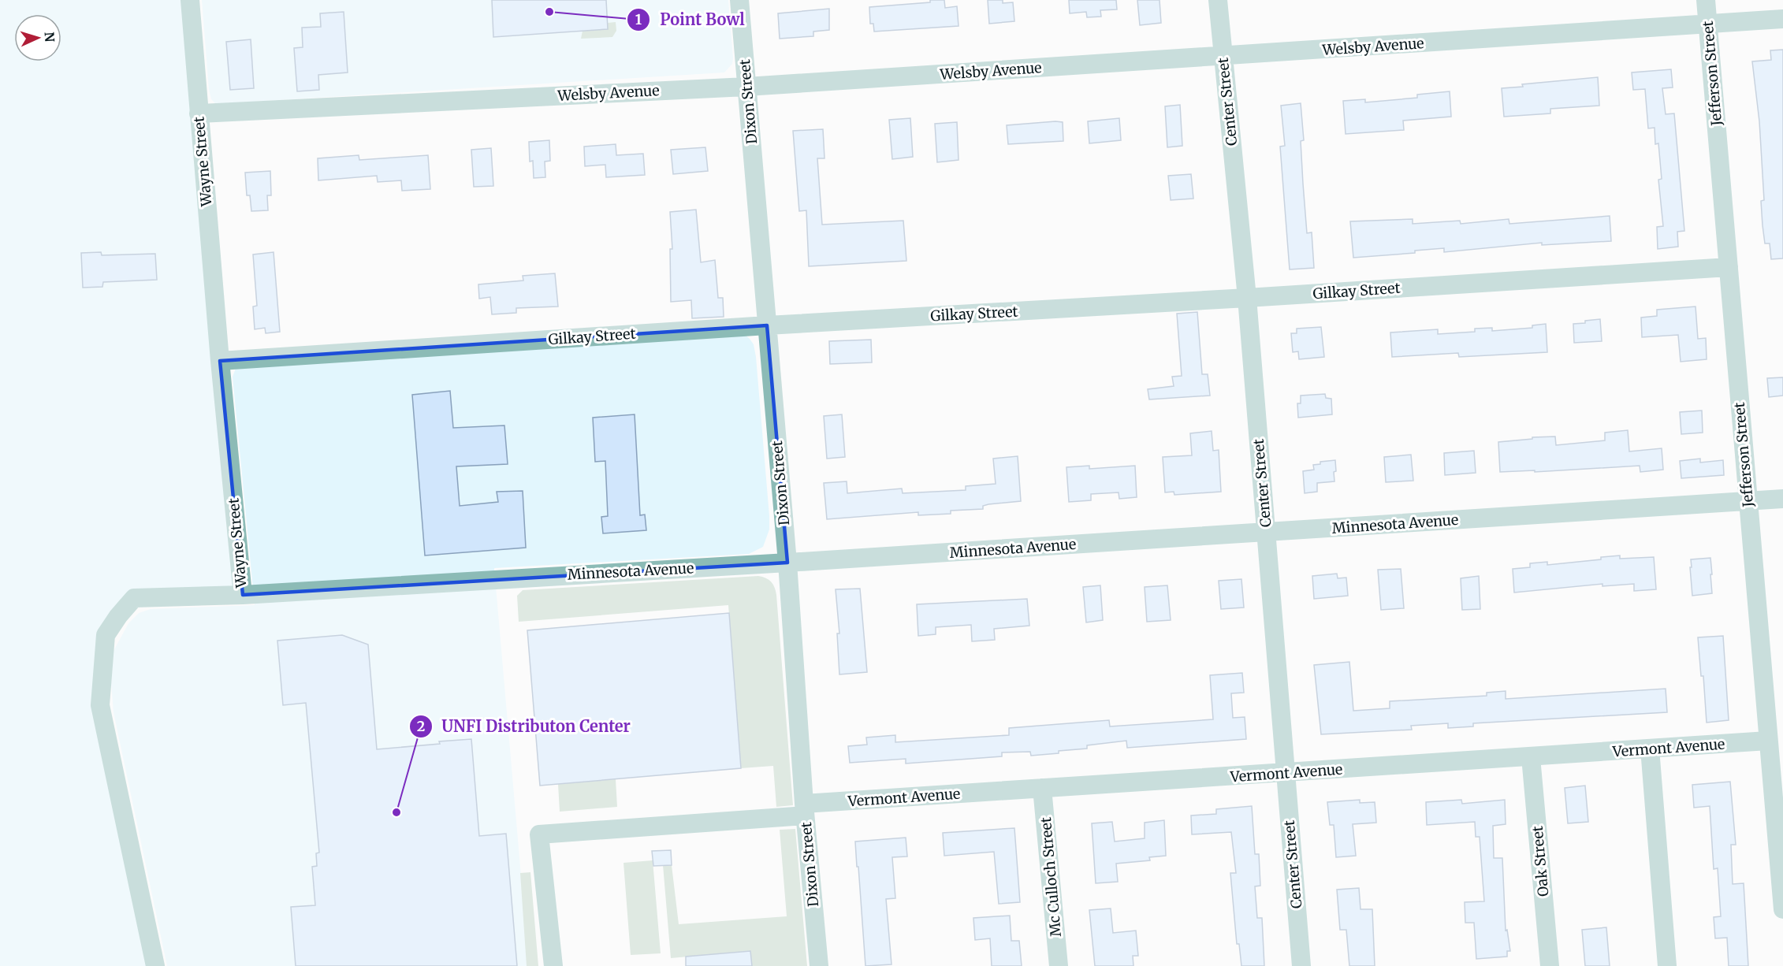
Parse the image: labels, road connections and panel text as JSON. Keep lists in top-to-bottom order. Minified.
{"streets":{"street":["Welsby Avenue","Jefferson Street","Dixon Street","Center Street","Wayne Street","Gilkay Street","Minnesota Avenue","Vermont Avenue","Oak Street","Mc Culloch Street"]},"crossings":[["Welsby Avenue","Jefferson Street"],["Welsby Avenue","Dixon Street"],["Welsby Avenue","Center Street"],["Welsby Avenue","Wayne Street"],["Jefferson Street","Gilkay Street"],["Jefferson Street","Minnesota Avenue"],["Jefferson Street","Vermont Avenue"],["Dixon Street","Gilkay Street"],["Dixon Street","Minnesota Avenue"],["Dixon Street","Vermont Avenue"],["Center Street","Gilkay Street"],["Center Street","Minnesota Avenue"],["Center Street","Vermont Avenue"],["Wayne Street","Gilkay Street"],["Wayne Street","Minnesota Avenue"],["Vermont Avenue","Oak Street"],["Vermont Avenue","Mc Culloch Street"]],"places":["Point Bowl","UNFI Distributon Center"],"north":"right"}
